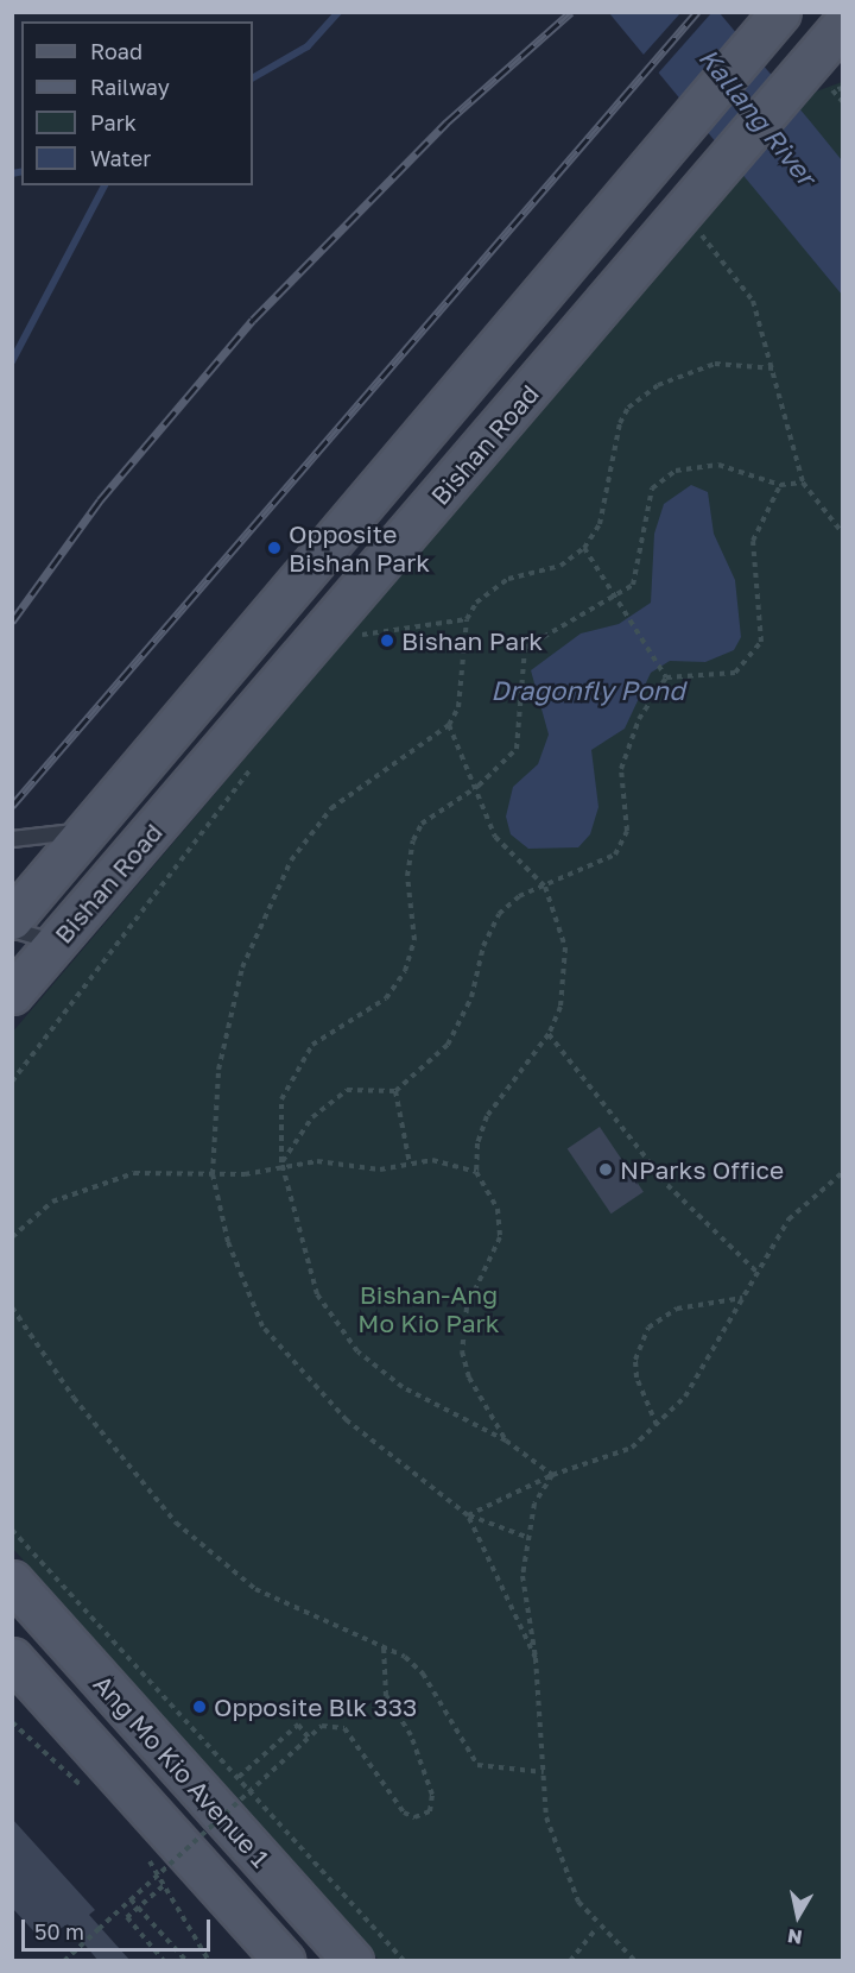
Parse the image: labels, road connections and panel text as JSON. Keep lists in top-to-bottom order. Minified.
{"streets":{"main road":["Bishan Road","Ang Mo Kio Avenue 1"]},"water":["Kallang River","Dragonfly Pond"],"parks":["Bishan-Ang Mo Kio Park"],"places":["Opposite Bishan Park","Bishan Park","NParks Office","Opposite Blk 333"],"legend":["Road","Railway","Park","Water"],"scale_bar":"50 m","north":"bottom"}
